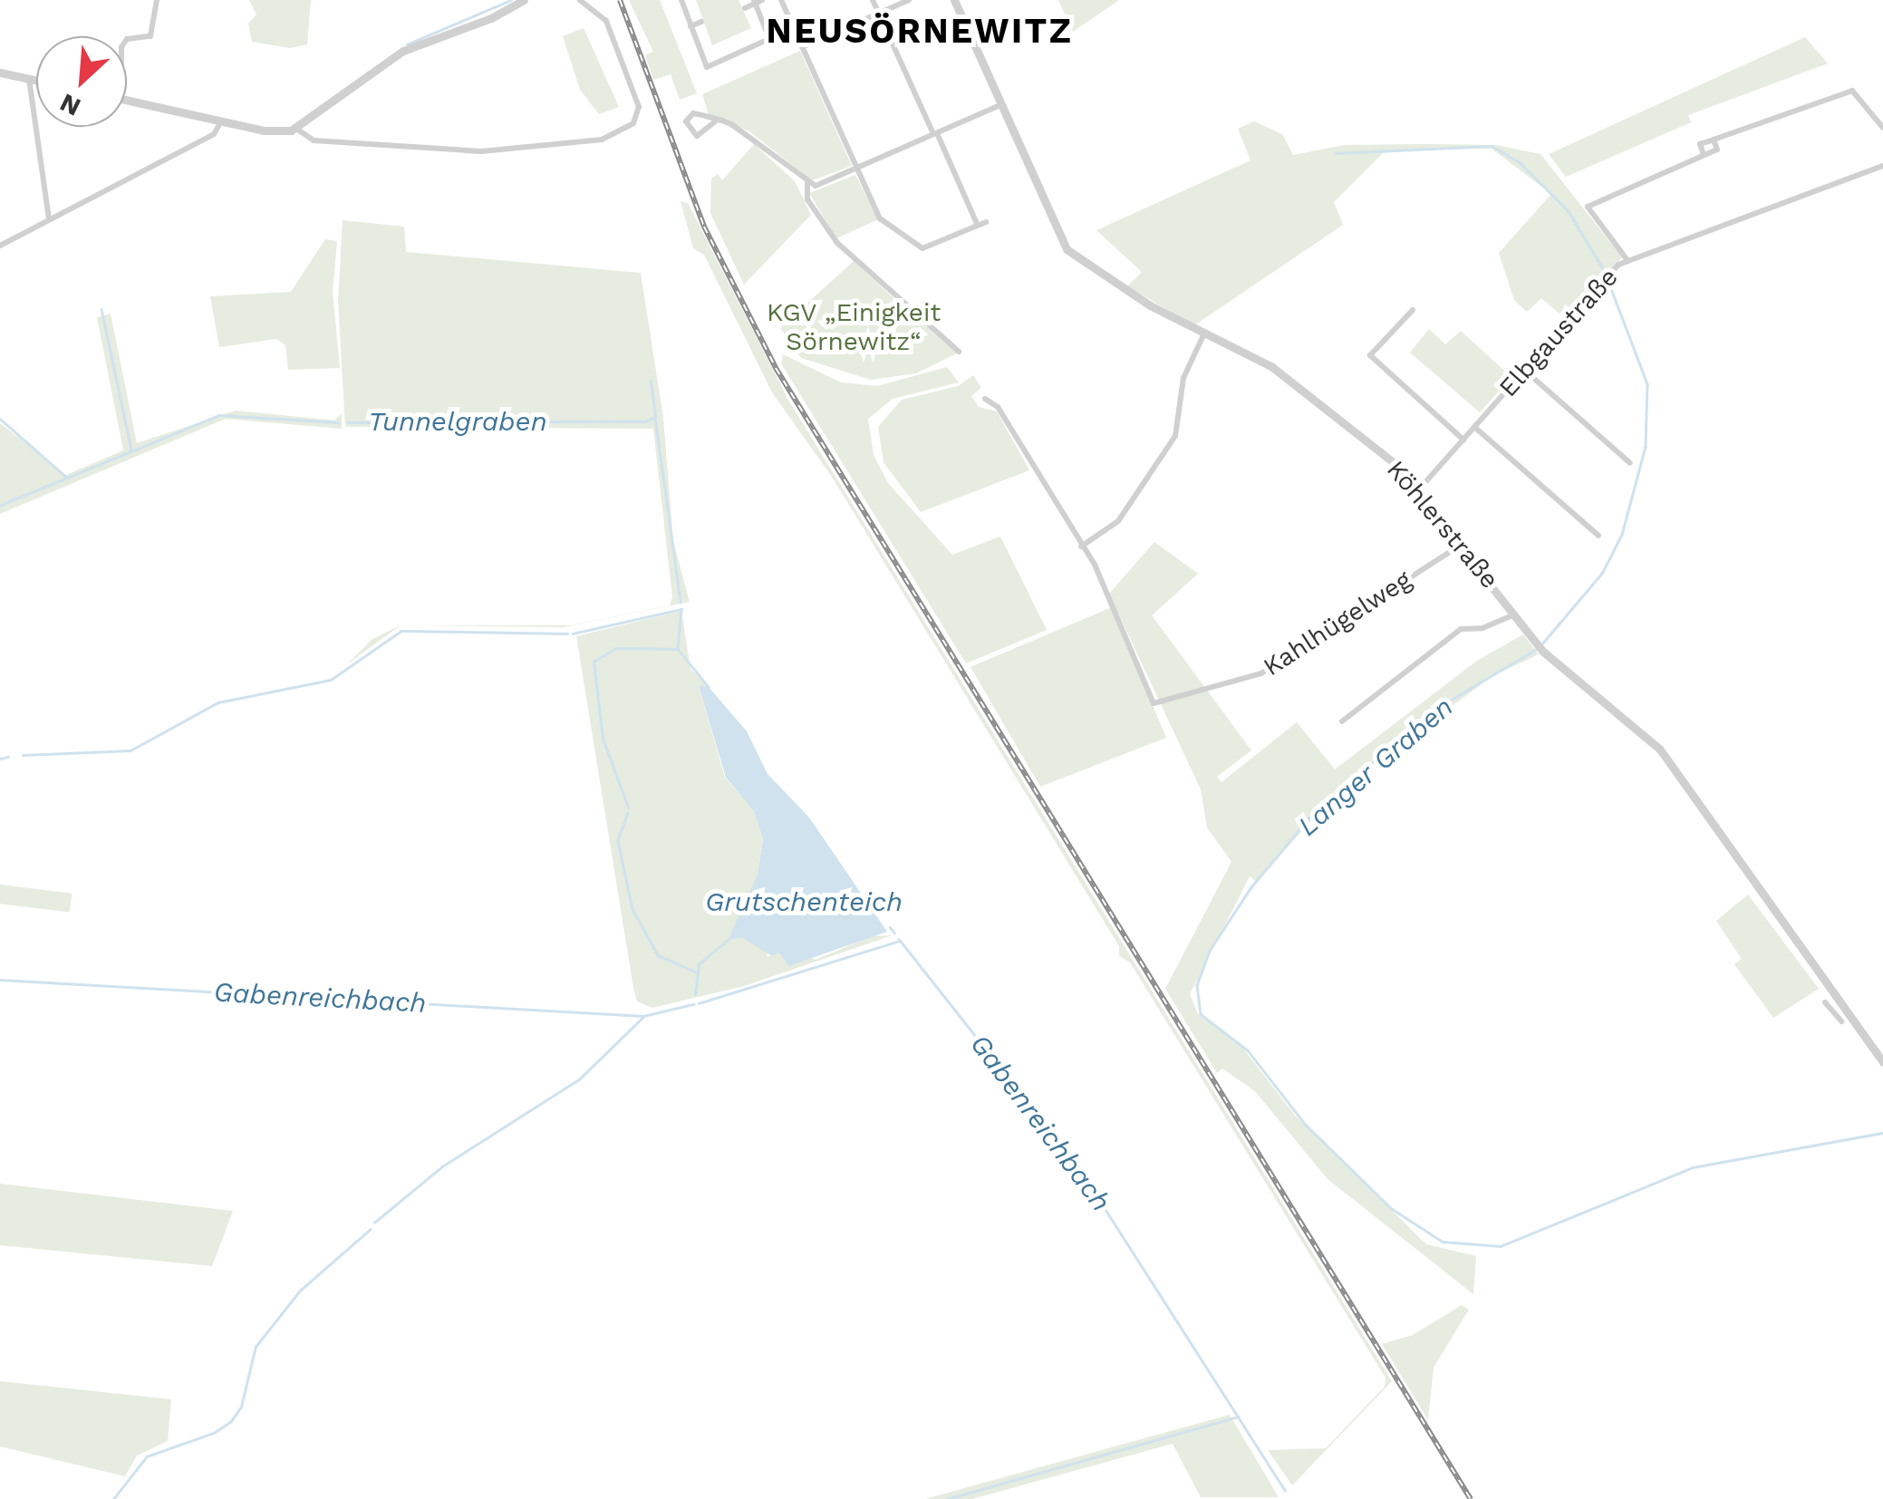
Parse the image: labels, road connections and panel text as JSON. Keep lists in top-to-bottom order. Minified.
{"streets":{"street":["Elbgaustraße","Köhlerstraße","Kahlhügelweg"]},"crossings":[["Elbgaustraße","Köhlerstraße"],["Köhlerstraße","Kahlhügelweg"]],"districts":["NEUSÖRNEWITZ"],"water":["Tunnelgraben","Langer Graben","Grutschenteich","Gabenreichbach"],"parks":["KGV „Einigkeit Sörnewitz“"],"north":"bottom left"}
